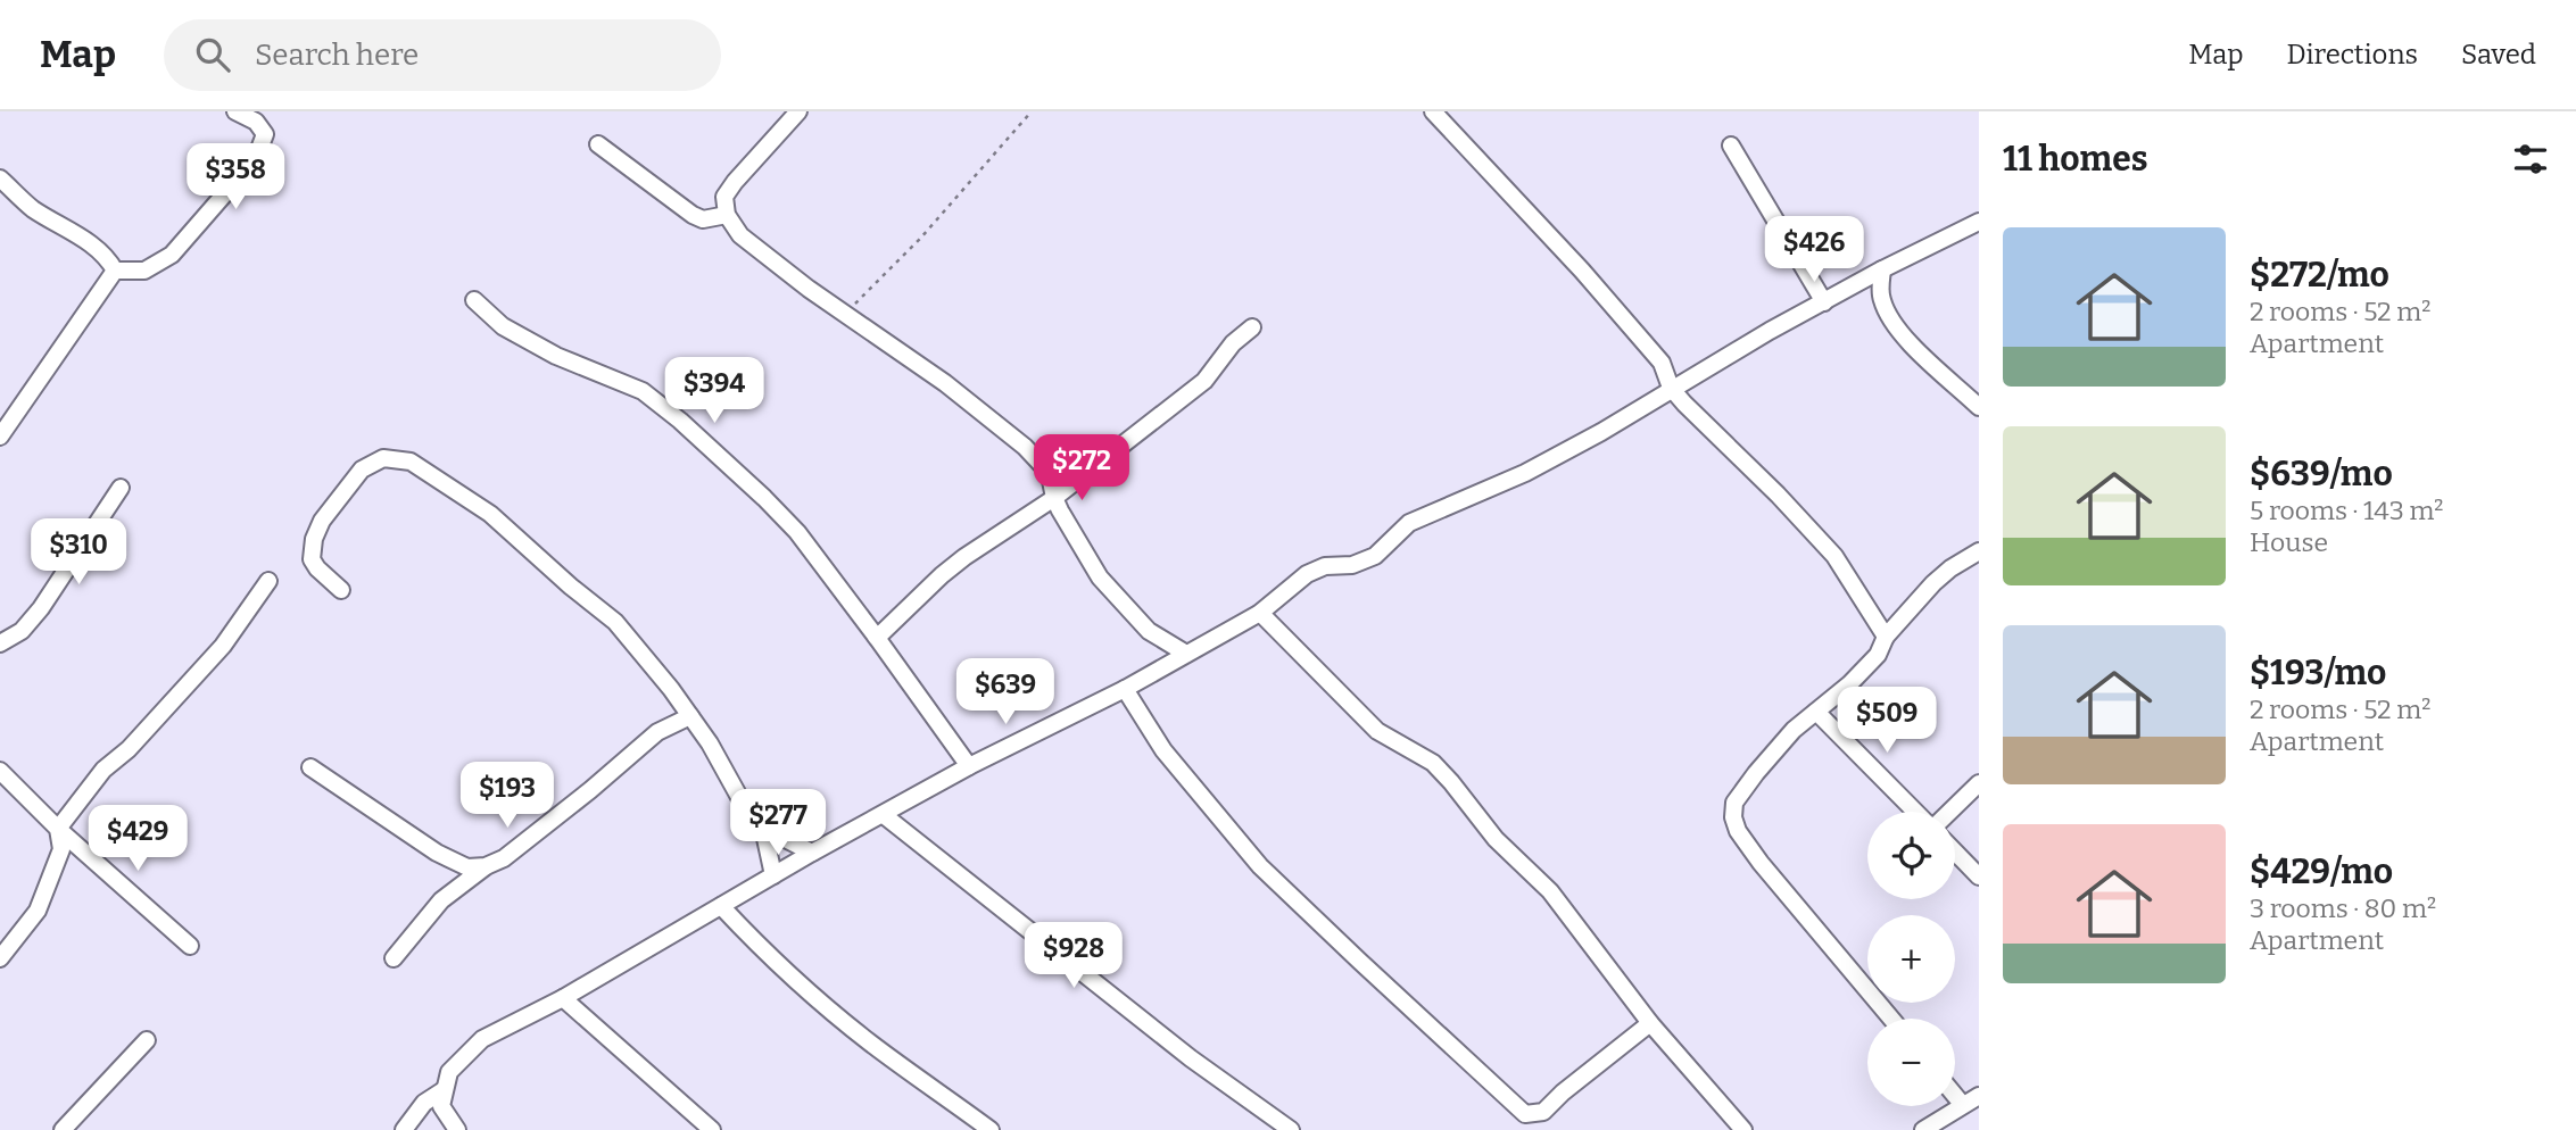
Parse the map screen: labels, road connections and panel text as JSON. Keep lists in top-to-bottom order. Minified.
{"page":{"header":"Map","search":"Search here","nav":["Map","Directions","Saved"],"heading":"11 homes","price":["$358","$426","$394","$272","$310","$639","$509","$193","$277","$429","$928"],"list":[{"name":"$272/mo","note":"2 rooms · 52 m² · Apartment"},{"name":"$639/mo","note":"5 rooms · 143 m² · House"},{"name":"$193/mo","note":"2 rooms · 52 m² · Apartment"},{"name":"$429/mo","note":"3 rooms · 80 m² · Apartment"}],"map_buttons":["+","−"]}}
